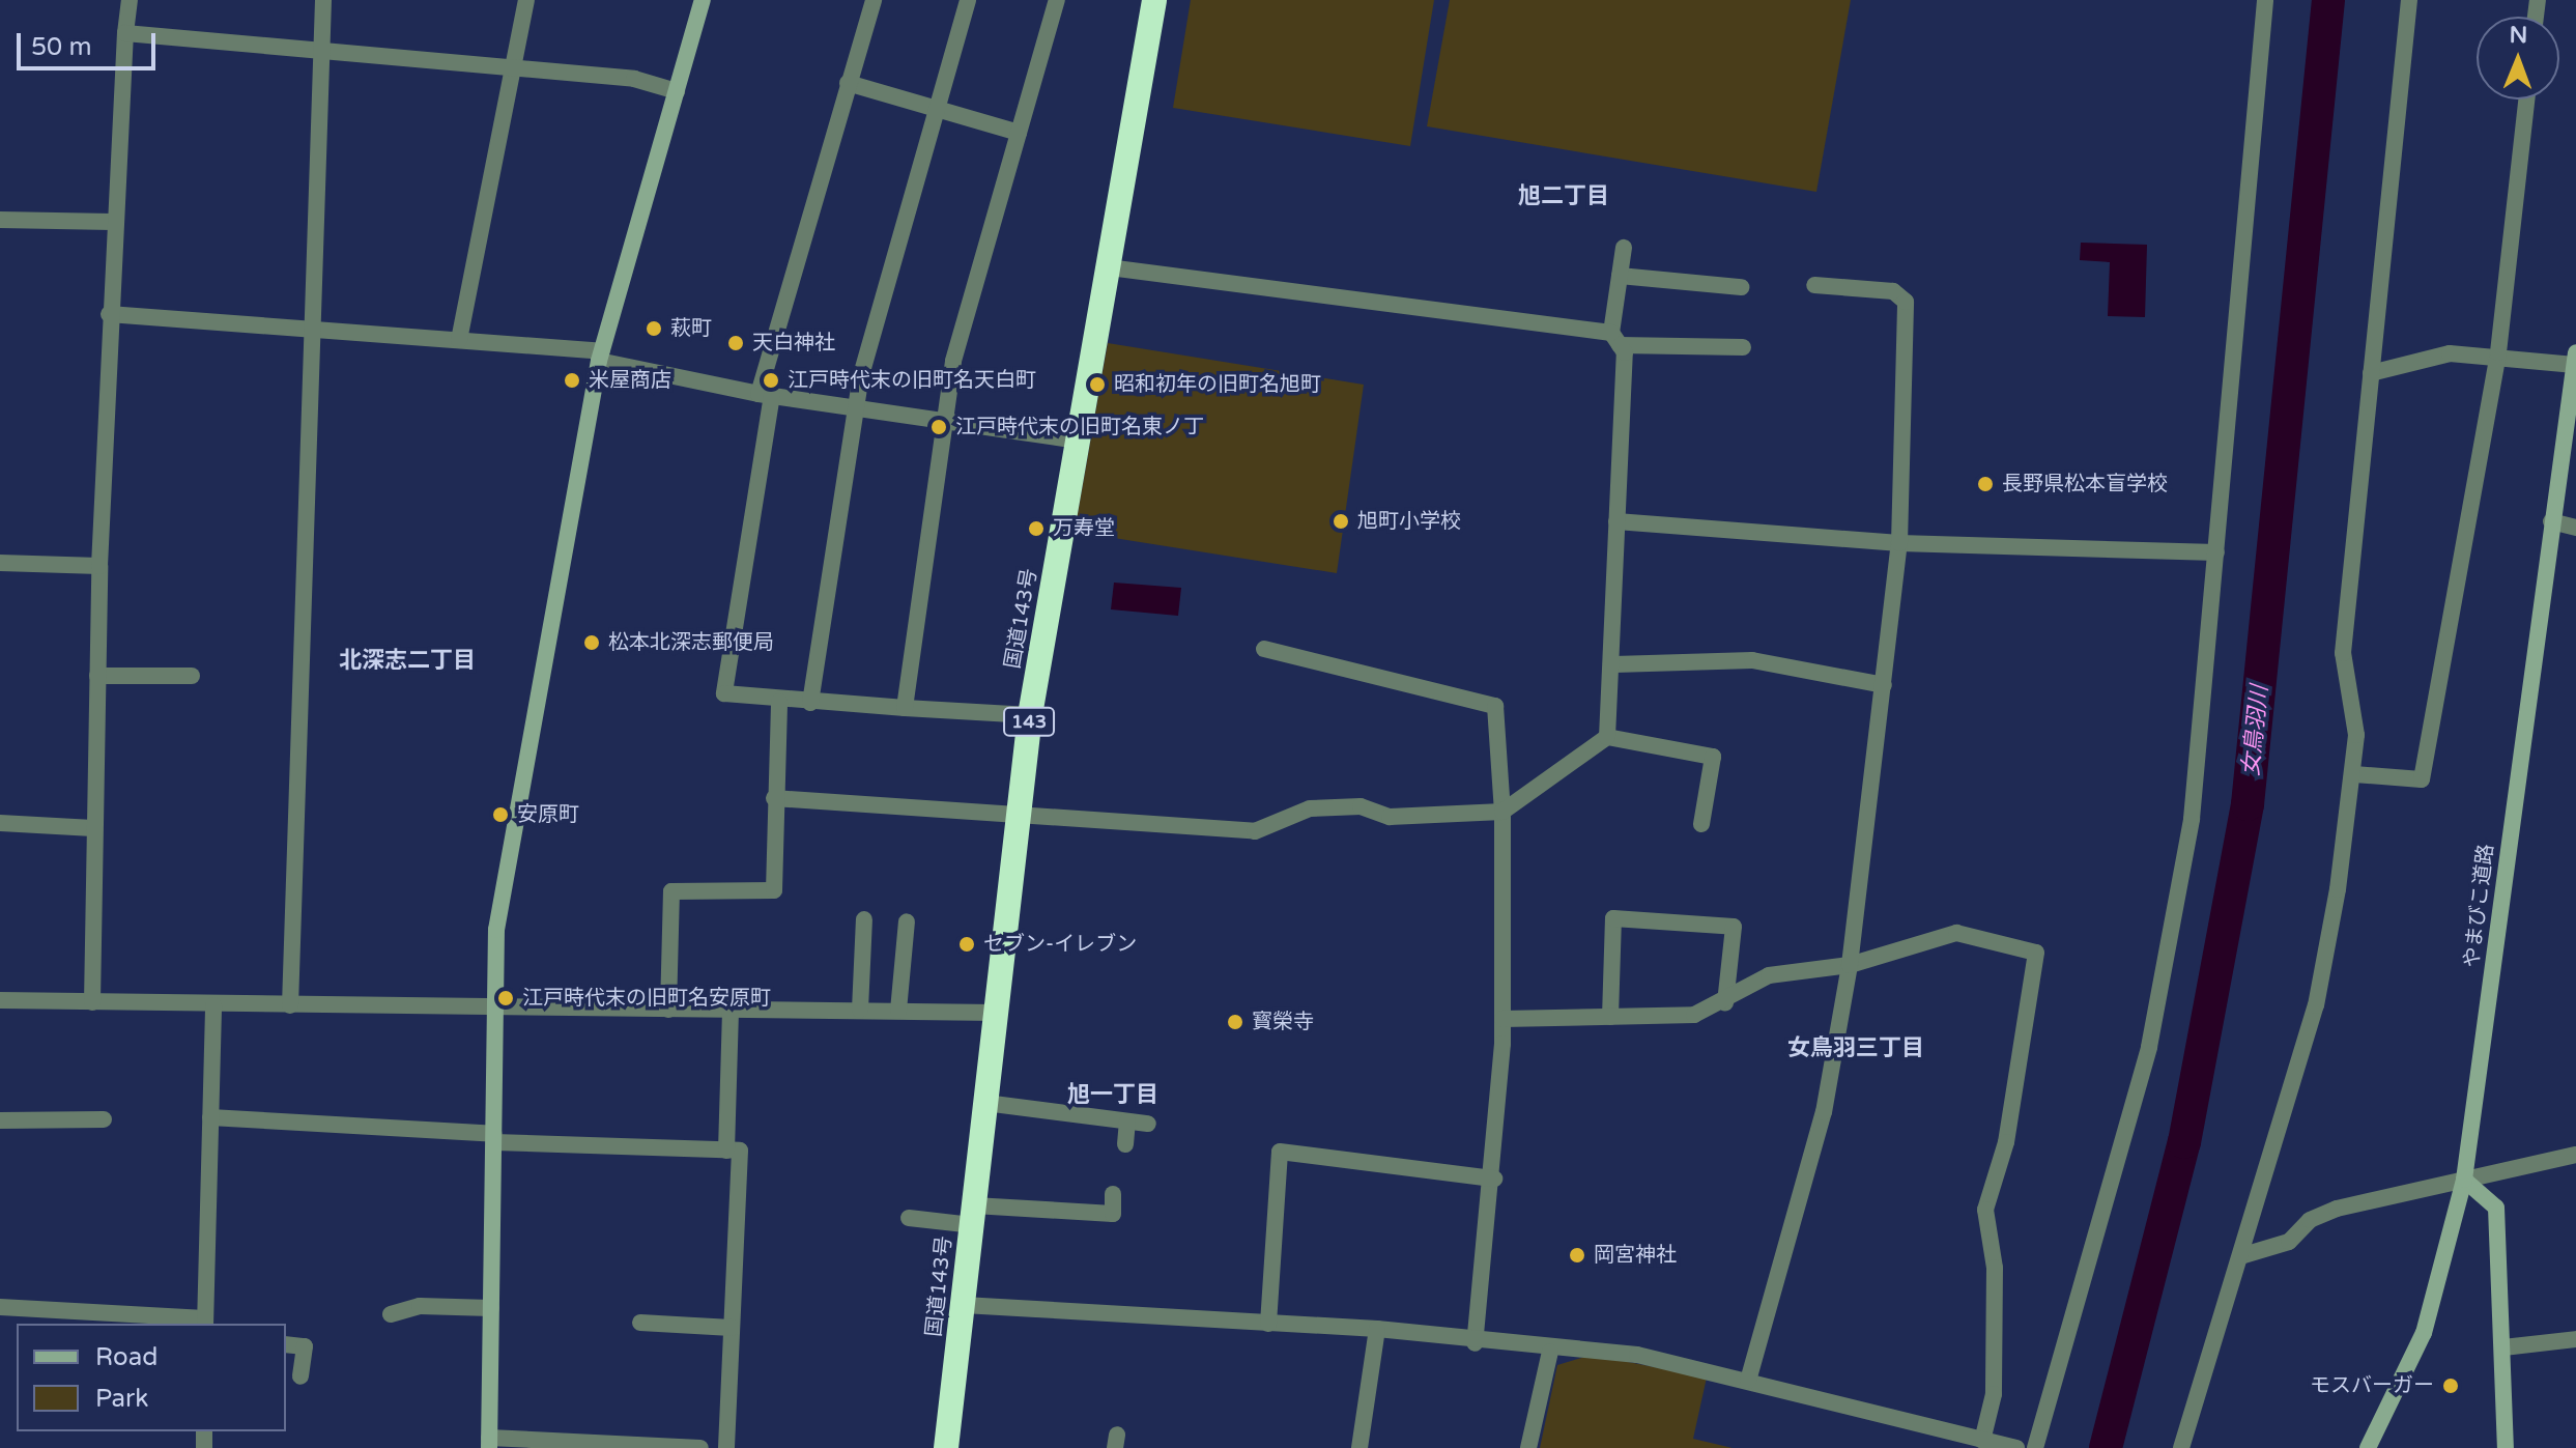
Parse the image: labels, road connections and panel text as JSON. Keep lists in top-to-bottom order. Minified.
{"streets":{"highway":["国道143号","143"],"street":["やまびこ道路"]},"districts":["旭二丁目","北深志二丁目","女鳥羽三丁目","旭一丁目"],"water":["女鳥羽川"],"places":["萩町","天白神社","米屋商店","江戸時代末の旧町名天白町","昭和初年の旧町名旭町","江戸時代末の旧町名東ノ丁","長野県松本盲学校","旭町小学校","万寿堂","松本北深志郵便局","安原町","セブン-イレブン","江戸時代末の旧町名安原町","寳榮寺","岡宮神社","モスバーガー"],"legend":["Road","Park"],"scale_bar":"50 m","north":"top"}
